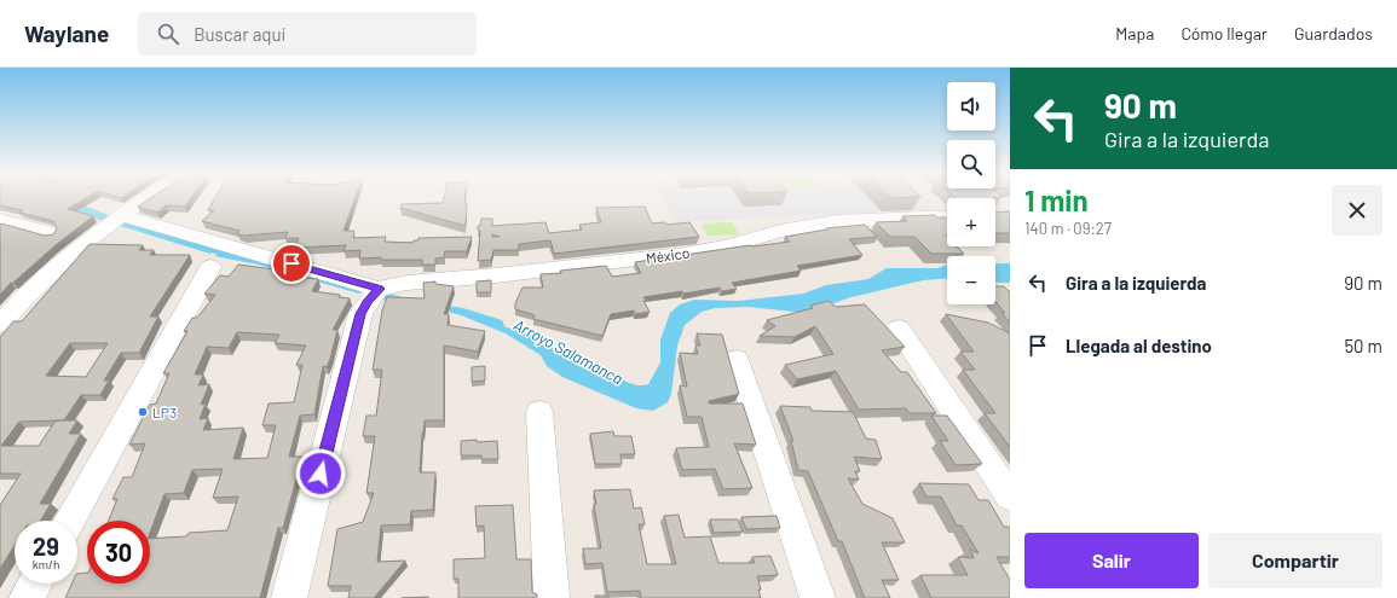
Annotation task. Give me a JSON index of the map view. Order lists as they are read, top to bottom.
{
  "streets": {
    "street": ["México"]
  },
  "water": ["Arroyo Salamanca"],
  "places": ["LP3"],
  "page": {
    "header": "Waylane",
    "search": "Buscar aquí",
    "nav": ["Mapa", "Cómo llegar", "Guardados"],
    "turn": ["90 m", "Gira a la izquierda"],
    "map_buttons": ["+", "−"],
    "heading": ["1 min", "140 m · 09:27"],
    "list": [
      {
        "name": "Gira a la izquierda",
        "value": "90 m"
      },
      {
        "name": "Llegada al destino",
        "value": "50 m"
      }
    ],
    "speed": "29 km/h",
    "limit": "30",
    "buttons": ["Salir", "Compartir"]
  }
}
